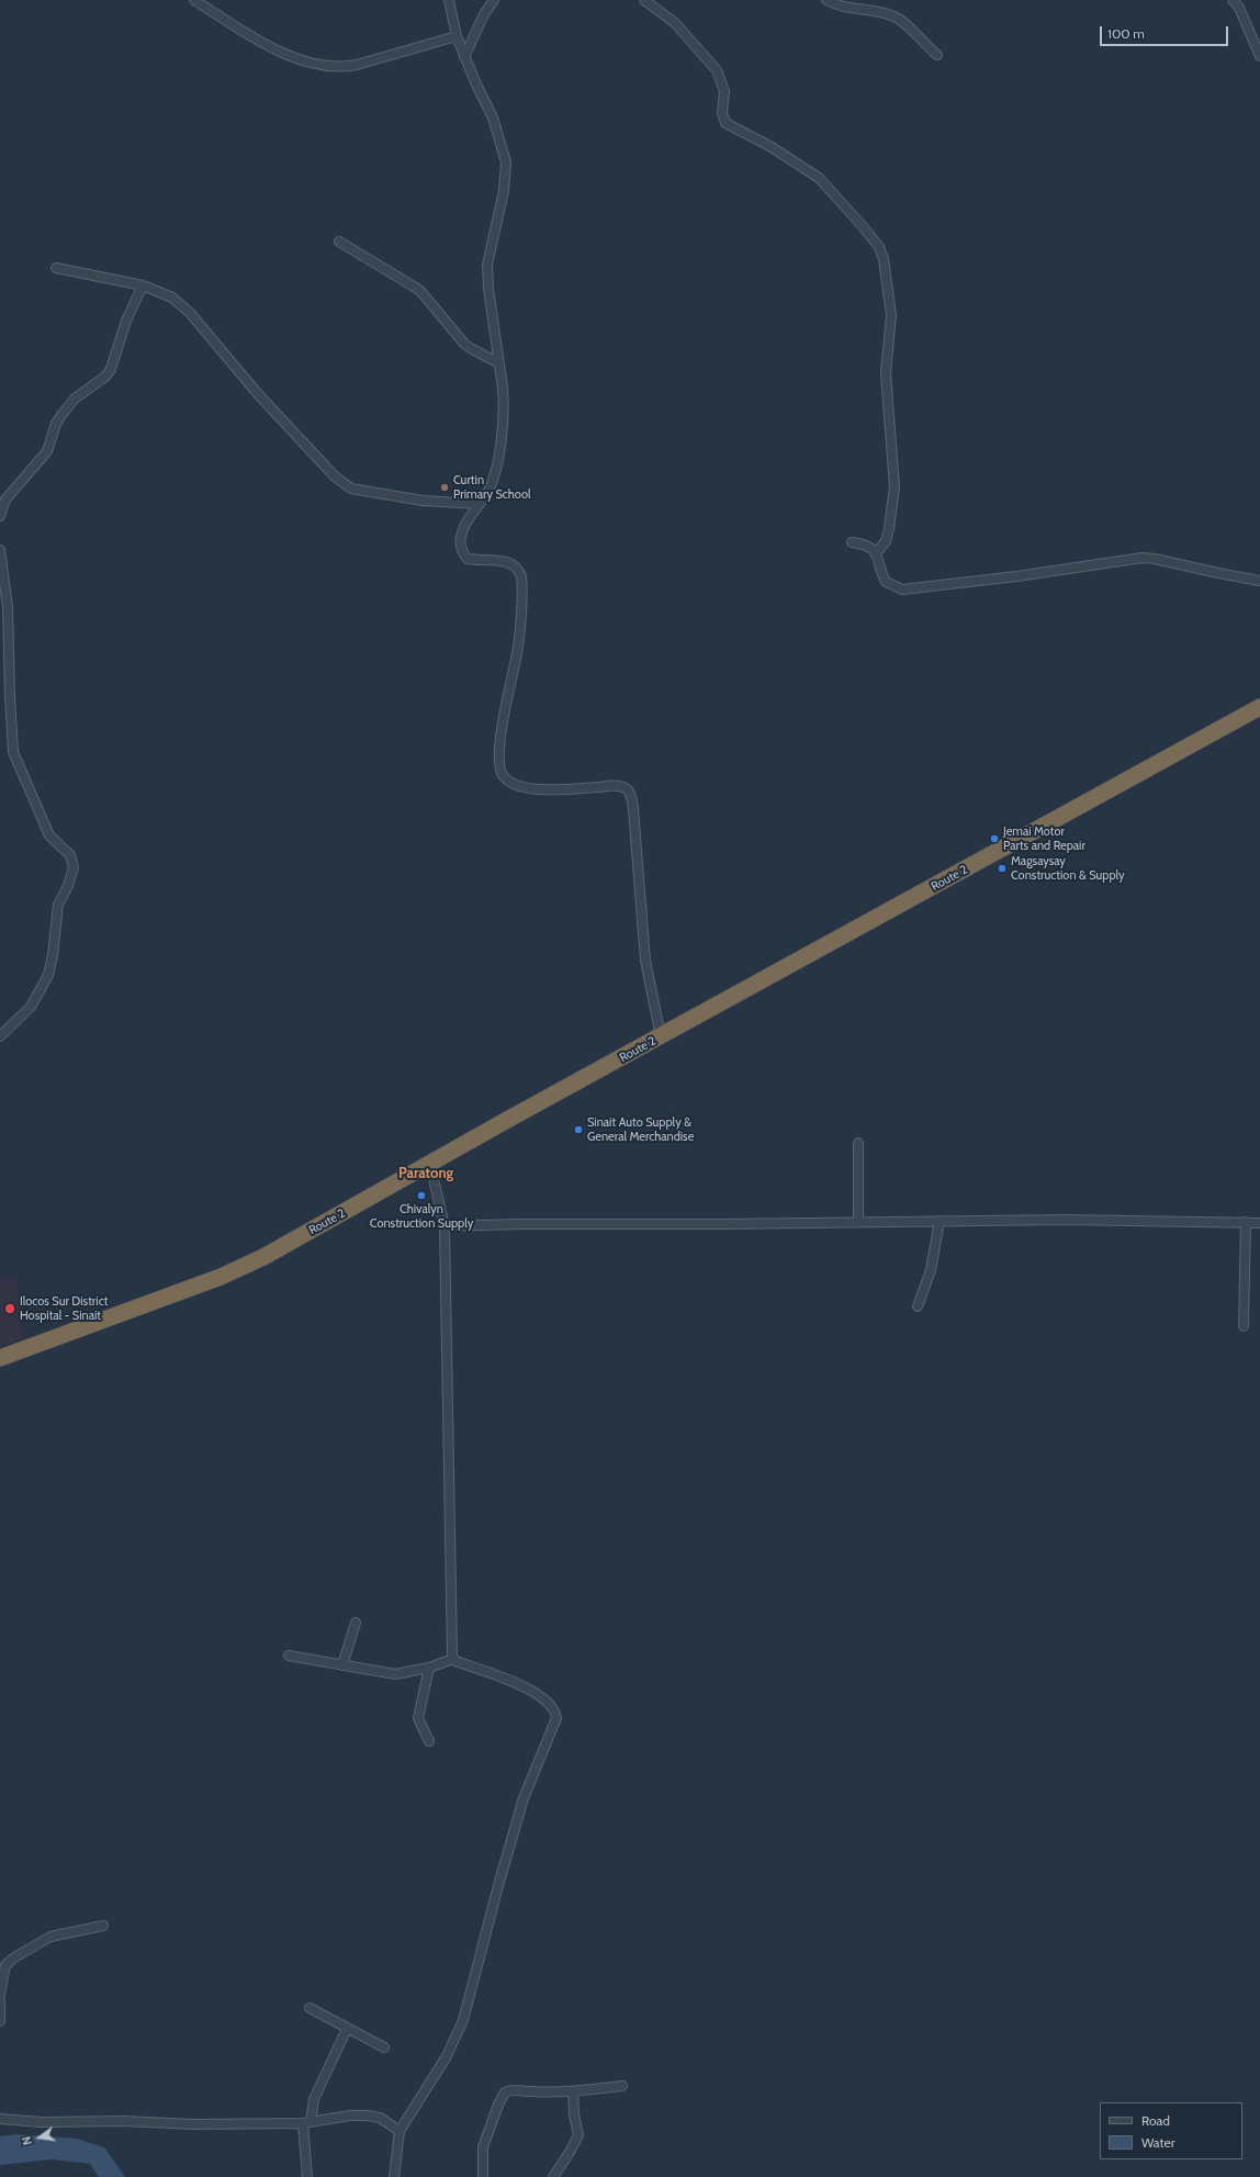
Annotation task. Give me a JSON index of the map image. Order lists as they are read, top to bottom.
{
  "streets": {
    "highway": ["Route 2"]
  },
  "districts": ["Paratong"],
  "places": [
    "Curtin Primary School",
    "Jemai Motor Parts and Repair",
    "Magsaysay Construction & Supply",
    "Sinait Auto Supply & General Merchandise",
    "Chivalyn Construction Supply",
    "Ilocos Sur District Hospital - Sinait"
  ],
  "legend": ["Road", "Water"],
  "scale_bar": "100 m",
  "north": "left"
}
